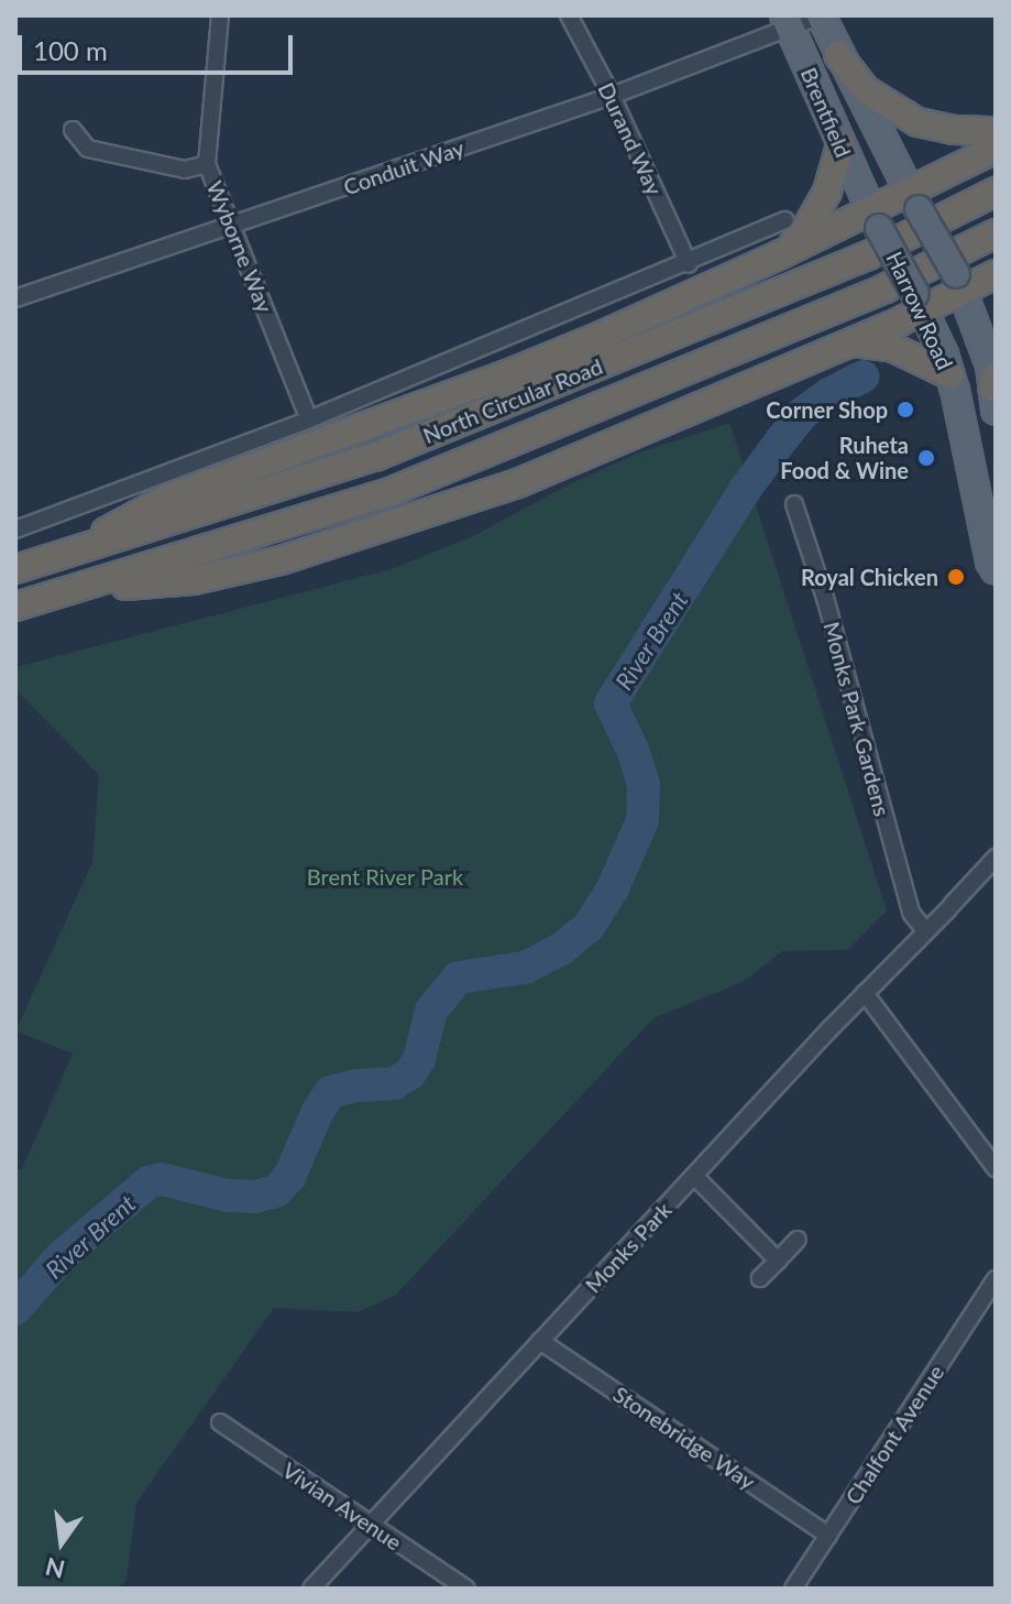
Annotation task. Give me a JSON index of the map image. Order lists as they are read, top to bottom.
{
  "streets": {
    "highway": ["North Circular Road"],
    "main road": ["Brentfield", "Harrow Road"],
    "street": [
      "Durand Way",
      "Conduit Way",
      "Wyborne Way",
      "Monks Park Gardens",
      "Monks Park",
      "Chalfont Avenue",
      "Stonebridge Way",
      "Vivian Avenue"
    ]
  },
  "crossings": [
    ["Brentfield", "Conduit Way"],
    ["Brentfield", "Harrow Road"],
    ["Durand Way", "Conduit Way"],
    ["Conduit Way", "Wyborne Way"],
    ["Monks Park Gardens", "Monks Park"],
    ["Monks Park", "Stonebridge Way"],
    ["Monks Park", "Vivian Avenue"],
    ["Chalfont Avenue", "Stonebridge Way"]
  ],
  "water": ["River Brent"],
  "parks": ["Brent River Park"],
  "places": ["Corner Shop", "Ruheta Food & Wine", "Royal Chicken"],
  "scale_bar": "100 m",
  "north": "bottom"
}
